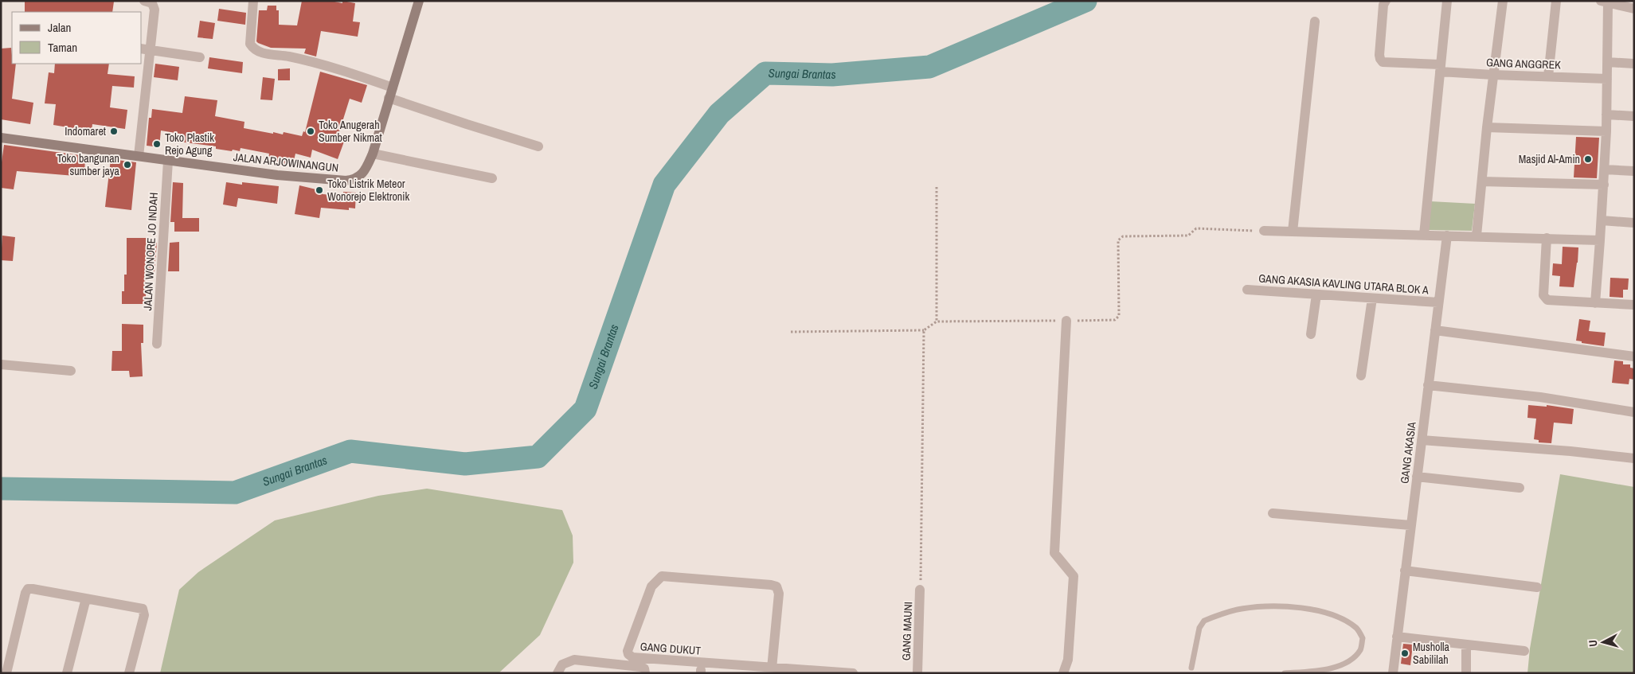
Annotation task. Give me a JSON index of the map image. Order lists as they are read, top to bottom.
{
  "streets": {
    "main road": ["JALAN ARJOWINANGUN"],
    "street": [
      "GANG ANGGREK",
      "JALAN WONORE JO INDAH",
      "GANG AKASIA KAVLING UTARA BLOK A",
      "GANG AKASIA",
      "GANG MAUNI",
      "GANG DUKUT"
    ]
  },
  "crossings": [
    ["JALAN ARJOWINANGUN", "JALAN WONORE JO INDAH"],
    ["GANG AKASIA KAVLING UTARA BLOK A", "GANG AKASIA"]
  ],
  "water": ["Sungai Brantas"],
  "places": [
    "Indomaret",
    "Toko Anugerah Sumber Nikmat",
    "Toko Plastik Rejo Agung",
    "Masjid Al-Amin",
    "Toko bangunan sumber jaya",
    "Toko Listrik Meteor Wonorejo Elektronik",
    "Musholla Sabililah"
  ],
  "legend": ["Jalan", "Taman"],
  "north": "left"
}
